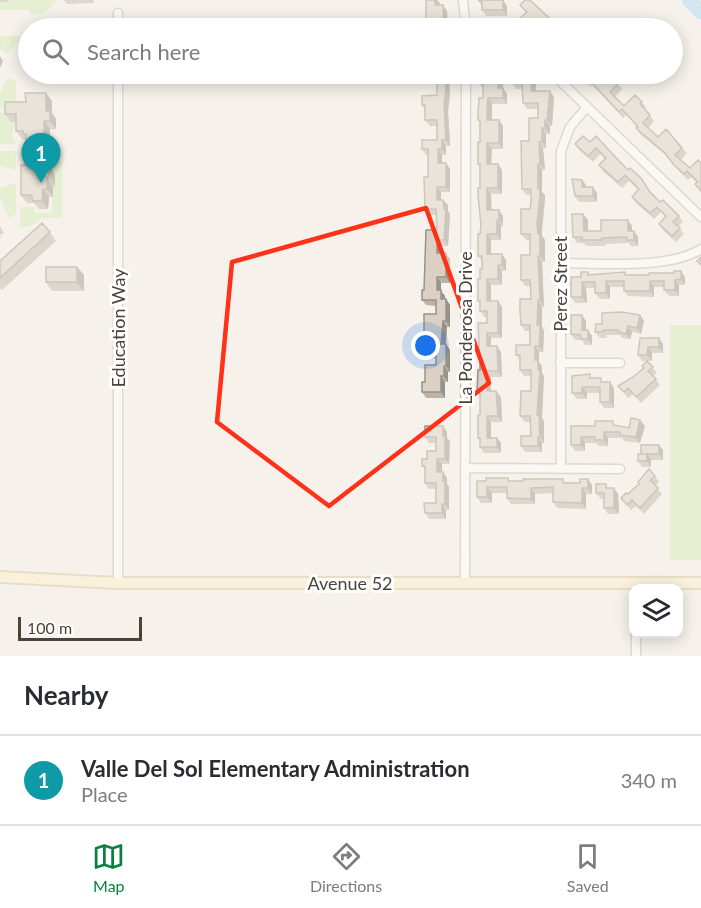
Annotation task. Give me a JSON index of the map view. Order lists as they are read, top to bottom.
{
  "streets": {
    "main road": ["Avenue 52"],
    "street": ["Perez Street", "Education Way", "La Ponderosa Drive"]
  },
  "crossings": [
    ["Education Way", "Avenue 52"],
    ["La Ponderosa Drive", "Avenue 52"]
  ],
  "scale_bar": "100 m",
  "page": {
    "search": "Search here",
    "pins": "1",
    "scale": "100 m",
    "heading": "Nearby",
    "list": [
      {
        "mark": "1",
        "name": "Valle Del Sol Elementary Administration",
        "note": "Place",
        "value": "340 m"
      }
    ],
    "nav": ["Map", "Directions", "Saved"]
  }
}
